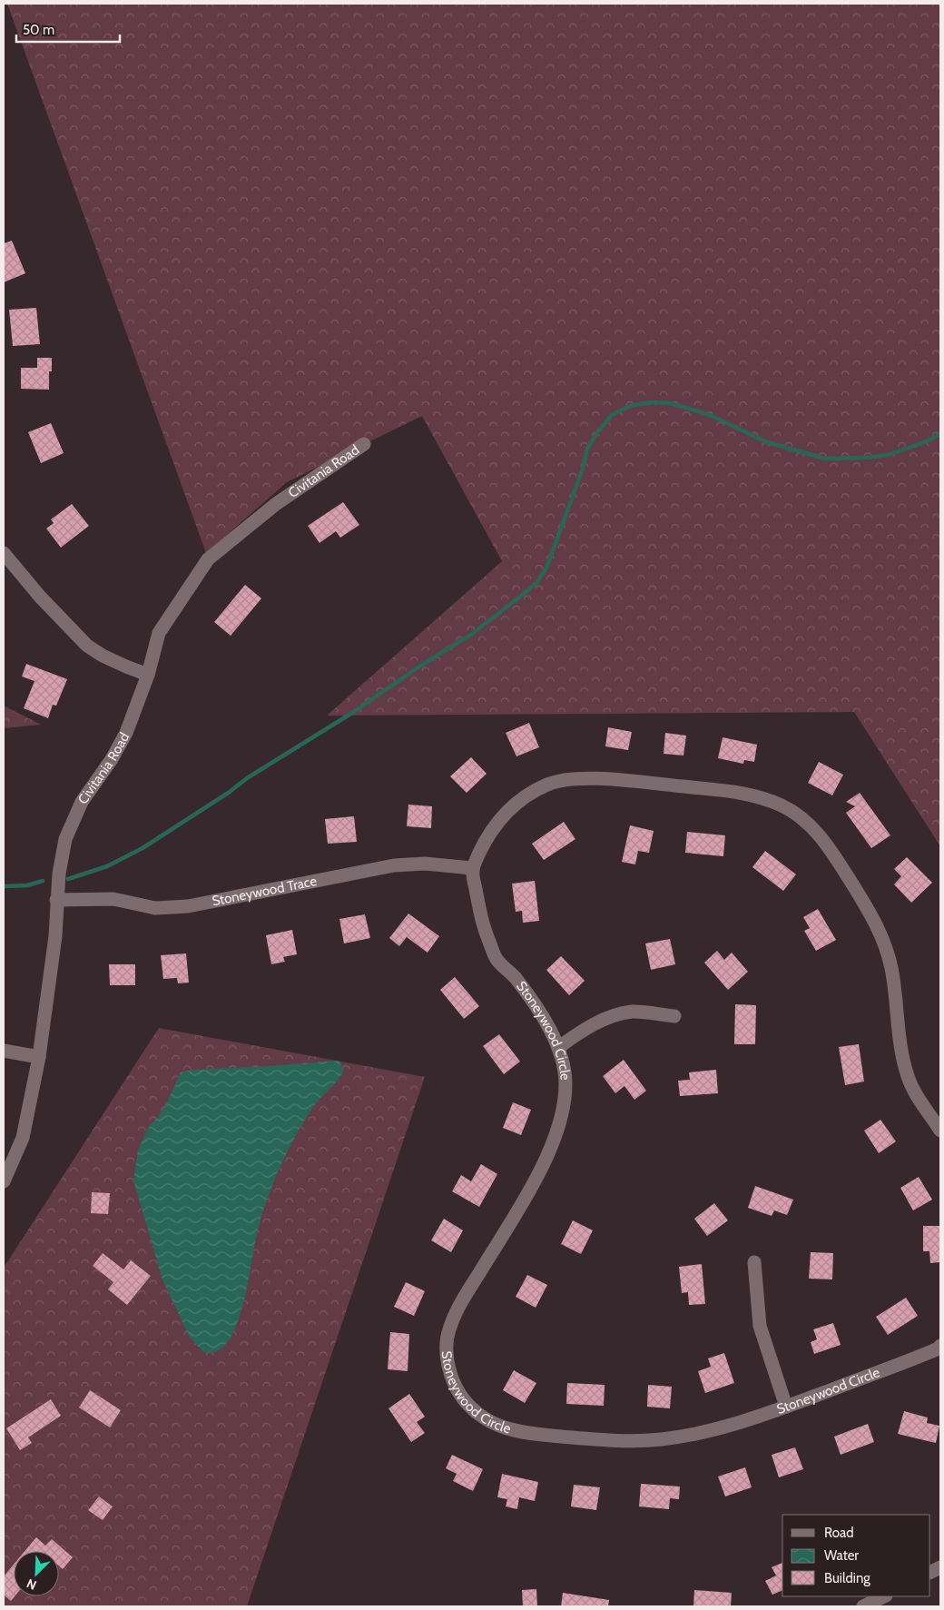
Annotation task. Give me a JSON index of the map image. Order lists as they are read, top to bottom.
{
  "streets": {
    "street": ["Civitania Road", "Stoneywood Trace", "Stoneywood Circle"]
  },
  "crossings": [
    ["Civitania Road", "Stoneywood Trace"],
    ["Stoneywood Trace", "Stoneywood Circle"]
  ],
  "legend": ["Road", "Water", "Building"],
  "scale_bar": "50 m",
  "north": "bottom left"
}
